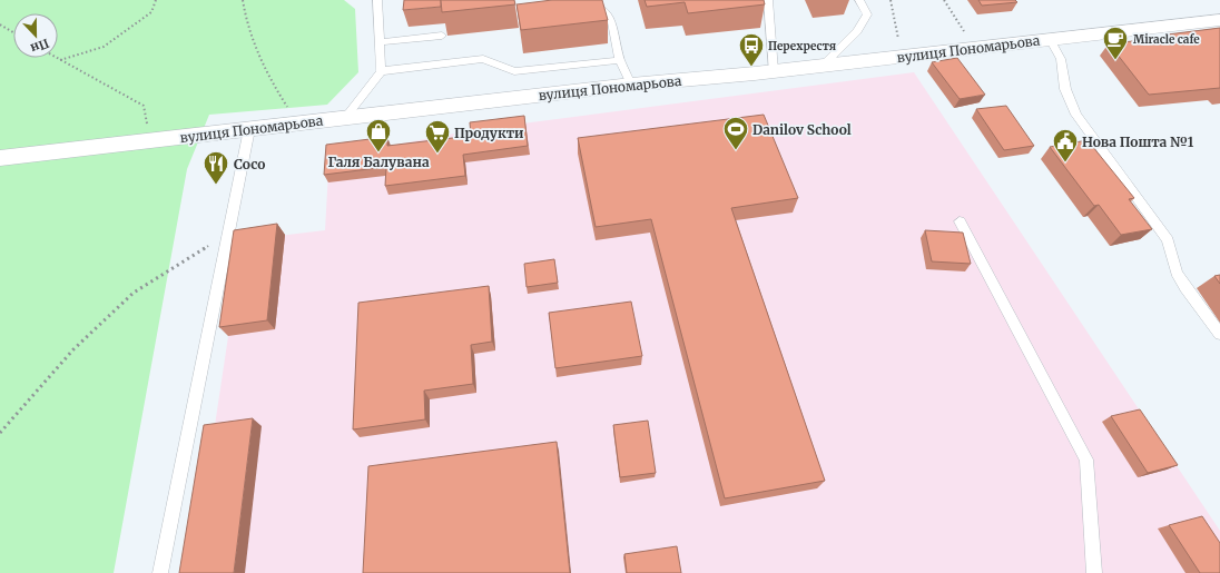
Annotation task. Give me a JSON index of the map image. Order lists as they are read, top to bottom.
{
  "streets": {
    "street": ["вулиця Пономарьова"]
  },
  "places": {
    "cafe": ["Miracle cafe"],
    "bus stop": ["Перехрестя"],
    "sports": ["Danilov School"],
    "shop": ["Галя Балувана"],
    "supermarket": ["Продукти"],
    "public building": ["Нова Пошта №1"],
    "restaurant": ["Сосо"]
  },
  "north": "bottom"
}
